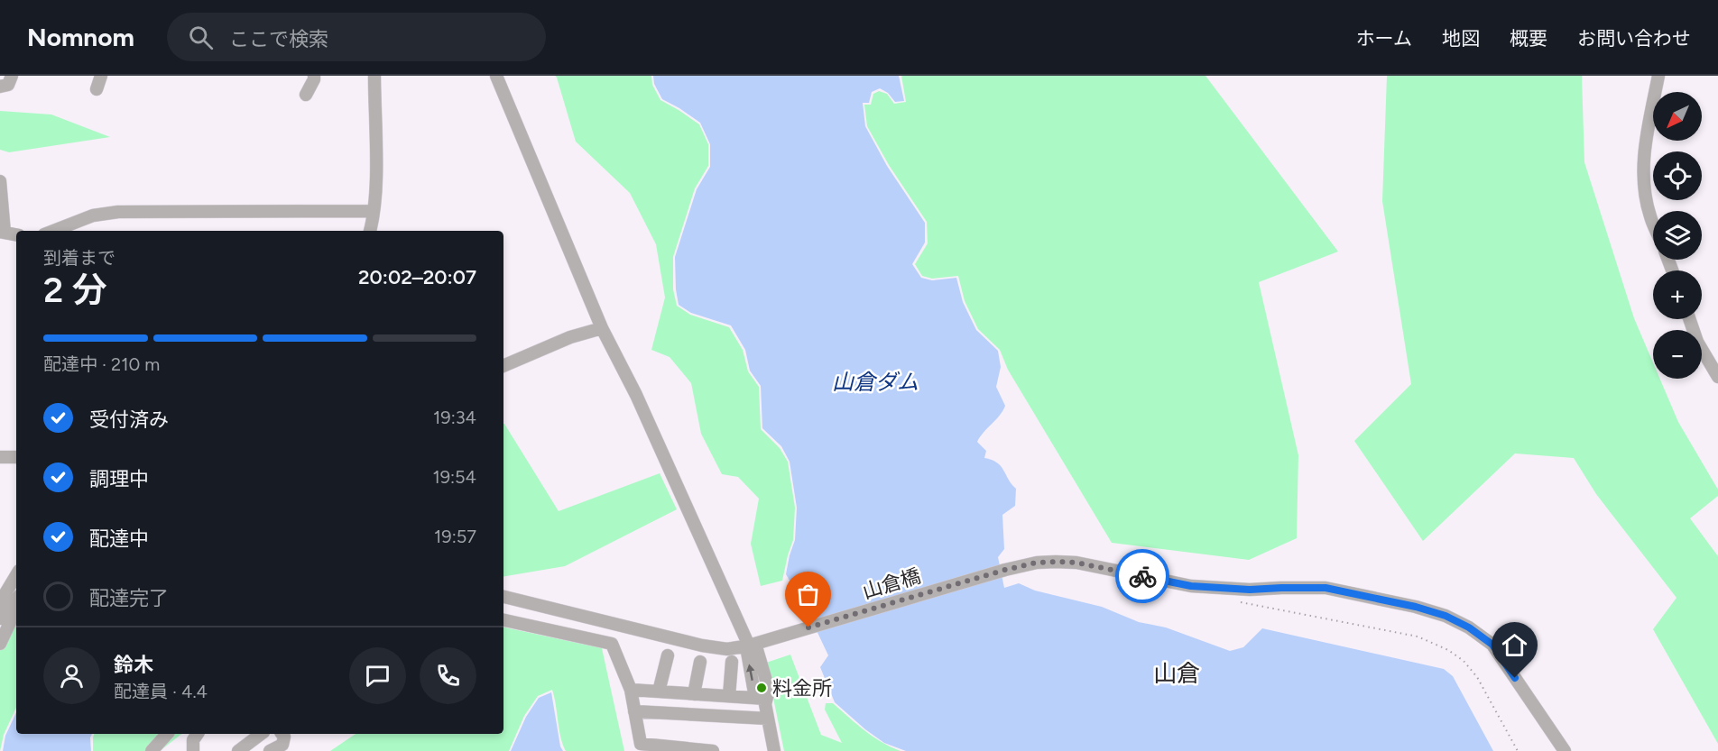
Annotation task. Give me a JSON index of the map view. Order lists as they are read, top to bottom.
{
  "streets": {
    "street": ["山倉橋"]
  },
  "districts": ["山倉"],
  "water": ["山倉ダム"],
  "places": ["料金所"],
  "north": "bottom left",
  "page": {
    "header": "Nomnom",
    "search": "ここで検索",
    "nav": [
      "ホーム",
      "地図",
      "概要",
      "お問い合わせ"
    ],
    "map_buttons": ["+", "−"],
    "heading": ["2 分", "到着まで", "20:02–20:07"],
    "panel": ["鈴木", "配達員 · 4.4"],
    "bar": "配達中 · 210 m",
    "list": [
      ["受付済み", "19:34"],
      ["調理中", "19:54"],
      ["配達中", "19:57"],
      "配達完了"
    ]
  }
}
